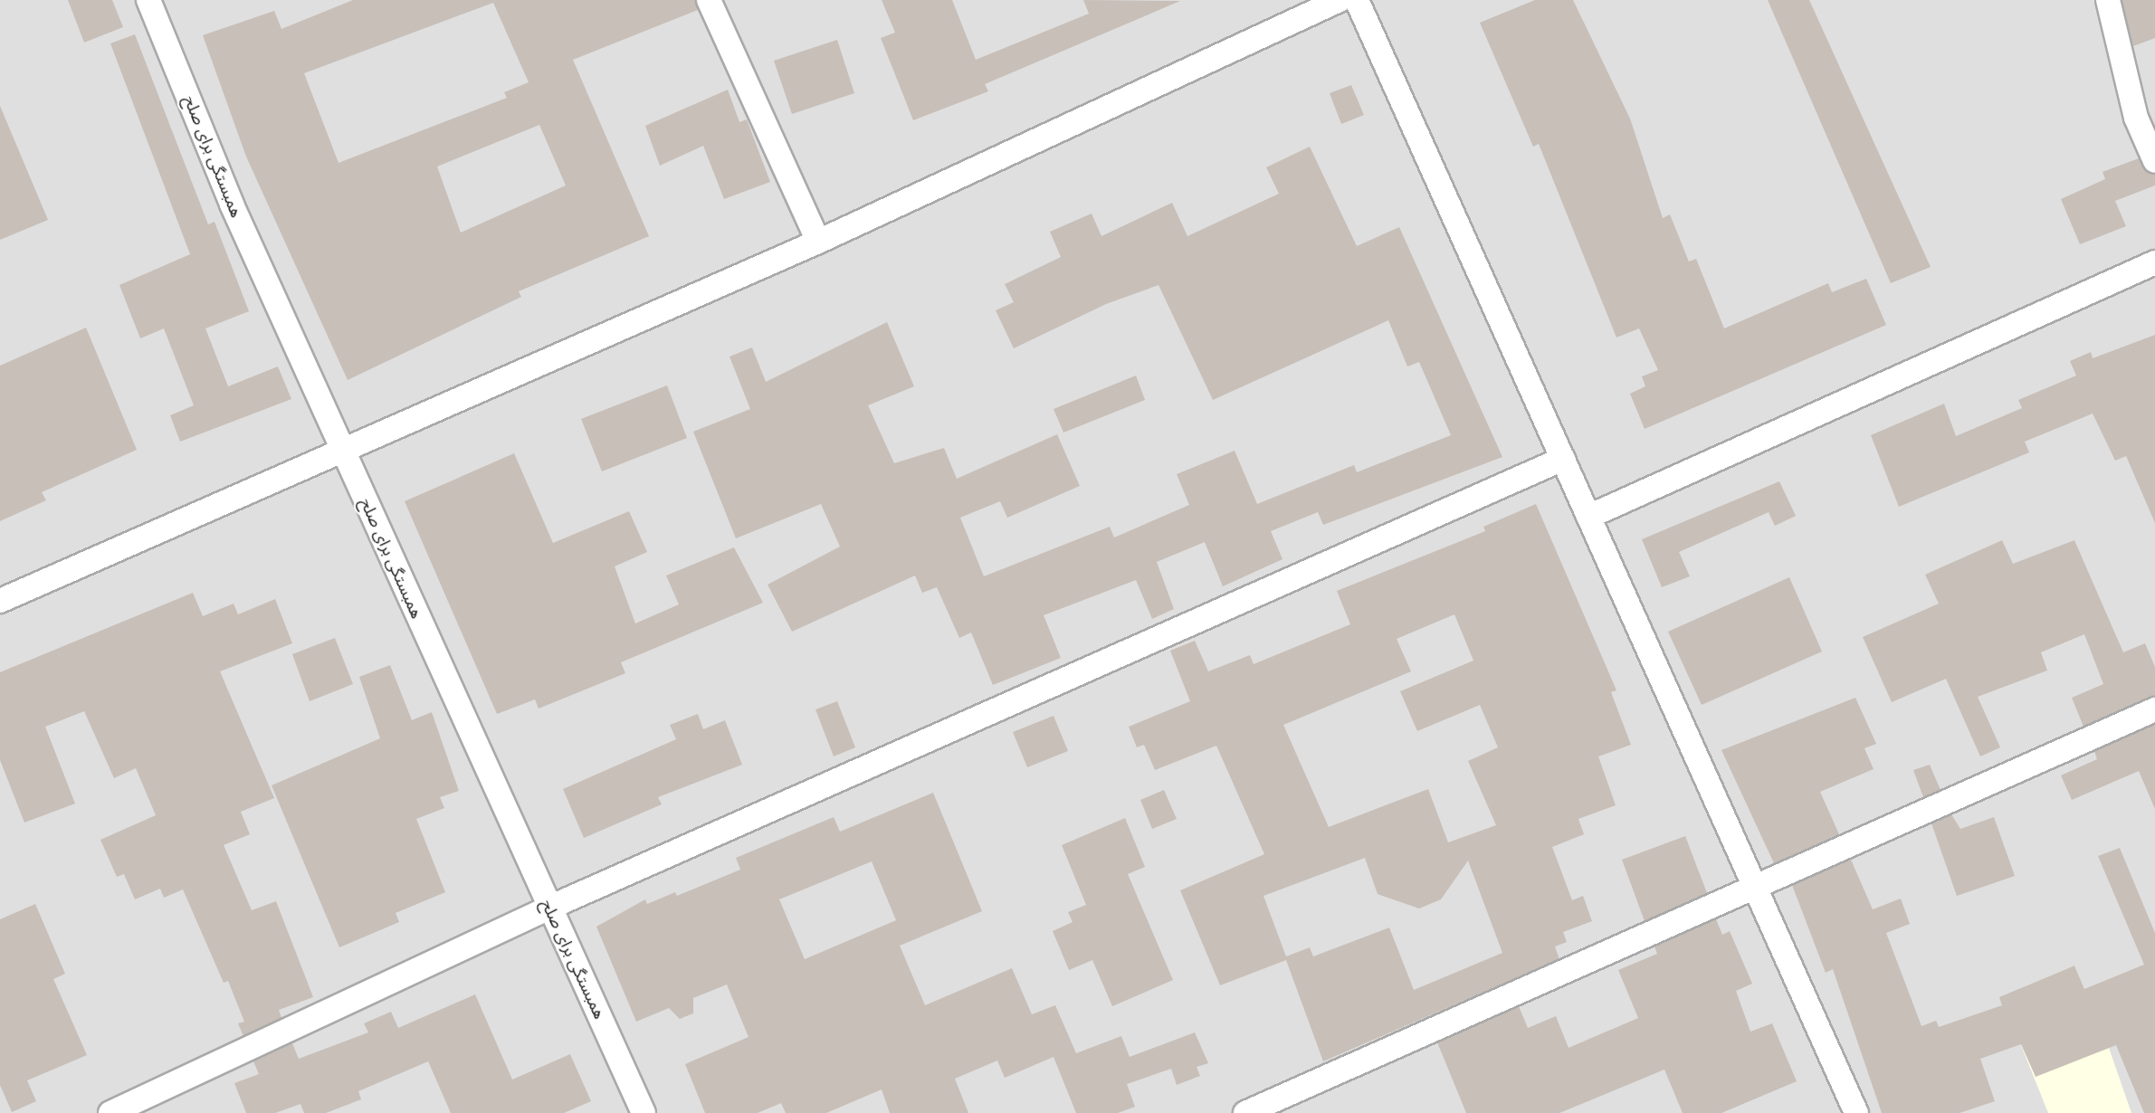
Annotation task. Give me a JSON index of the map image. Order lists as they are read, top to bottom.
{
  "streets": {
    "street": ["همبستگی برای صلح"]
  }
}
